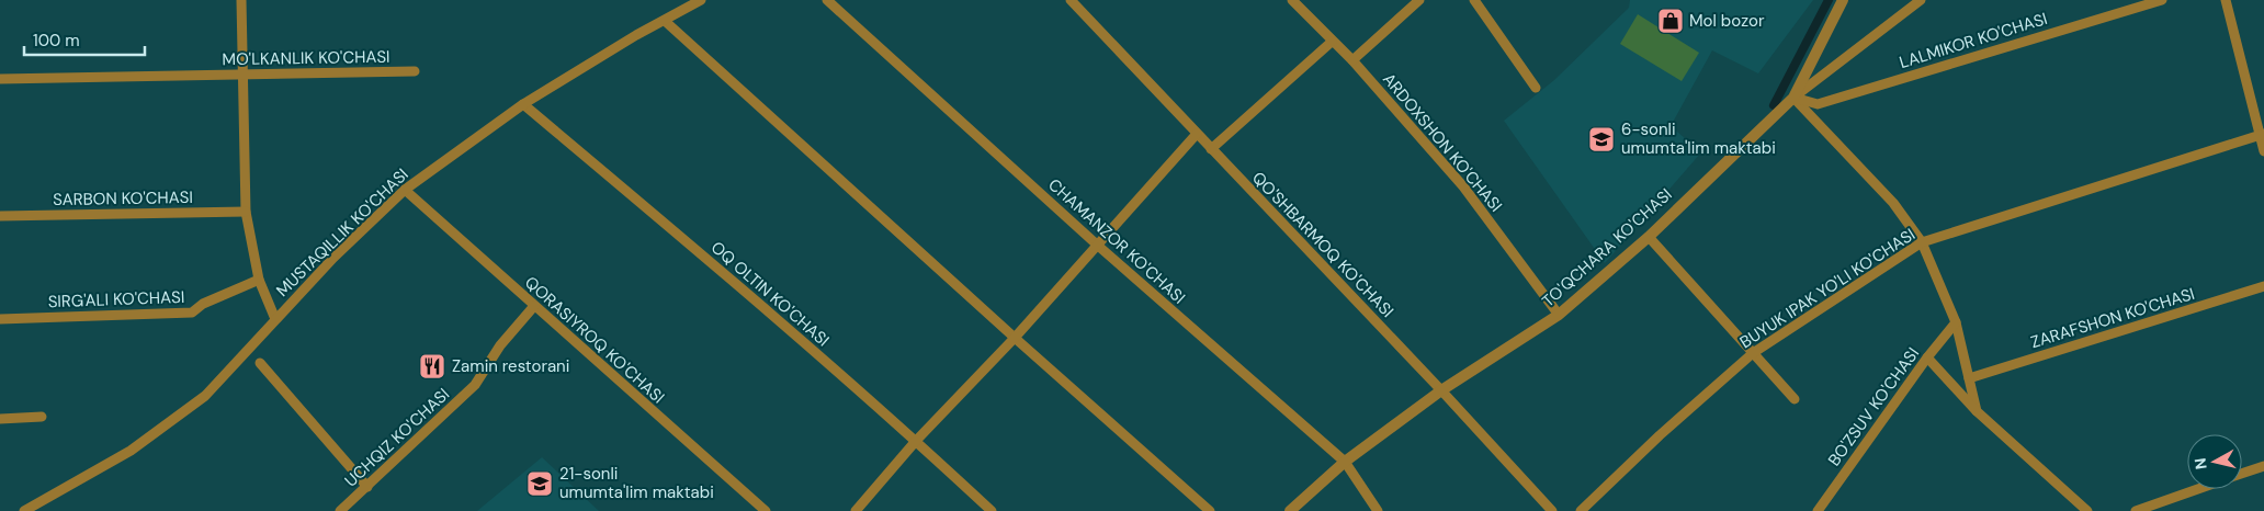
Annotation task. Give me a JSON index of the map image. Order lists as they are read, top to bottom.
{
  "streets": {
    "street": [
      "LALMIKOR KO'CHASI",
      "MO'LKANLIK KO'CHASI",
      "ARDOXSHON KO'CHASI",
      "SARBON KO'CHASI",
      "MUSTAQILLIK KO'CHASI",
      "CHAMANZOR KO'CHASI",
      "QO'SHBARMOQ KO'CHASI",
      "TO'QCHARA KO'CHASI",
      "BUYUK IPAK YO'LI KO'CHASI",
      "OQ OLTIN KO'CHASI",
      "SIRG'ALI KO'CHASI",
      "ZARAFSHON KO'CHASI",
      "QORASIYROQ KO'CHASI",
      "BO'ZSUV KO'CHASI",
      "UCHQIZ KO'CHASI"
    ]
  },
  "crossings": [
    ["LALMIKOR KO'CHASI", "TO'QCHARA KO'CHASI"],
    ["ARDOXSHON KO'CHASI", "TO'QCHARA KO'CHASI"],
    ["MUSTAQILLIK KO'CHASI", "OQ OLTIN KO'CHASI"],
    ["MUSTAQILLIK KO'CHASI", "QORASIYROQ KO'CHASI"],
    ["CHAMANZOR KO'CHASI", "TO'QCHARA KO'CHASI"],
    ["QO'SHBARMOQ KO'CHASI", "TO'QCHARA KO'CHASI"],
    ["QORASIYROQ KO'CHASI", "UCHQIZ KO'CHASI"]
  ],
  "places": {
    "shop": ["Mol bozor"],
    "school or university": ["6-sonli umumta'lim maktabi", "21-sonli umumta'lim maktabi"],
    "restaurant": ["Zamin restorani"]
  },
  "scale_bar": "100 m",
  "north": "left"
}
